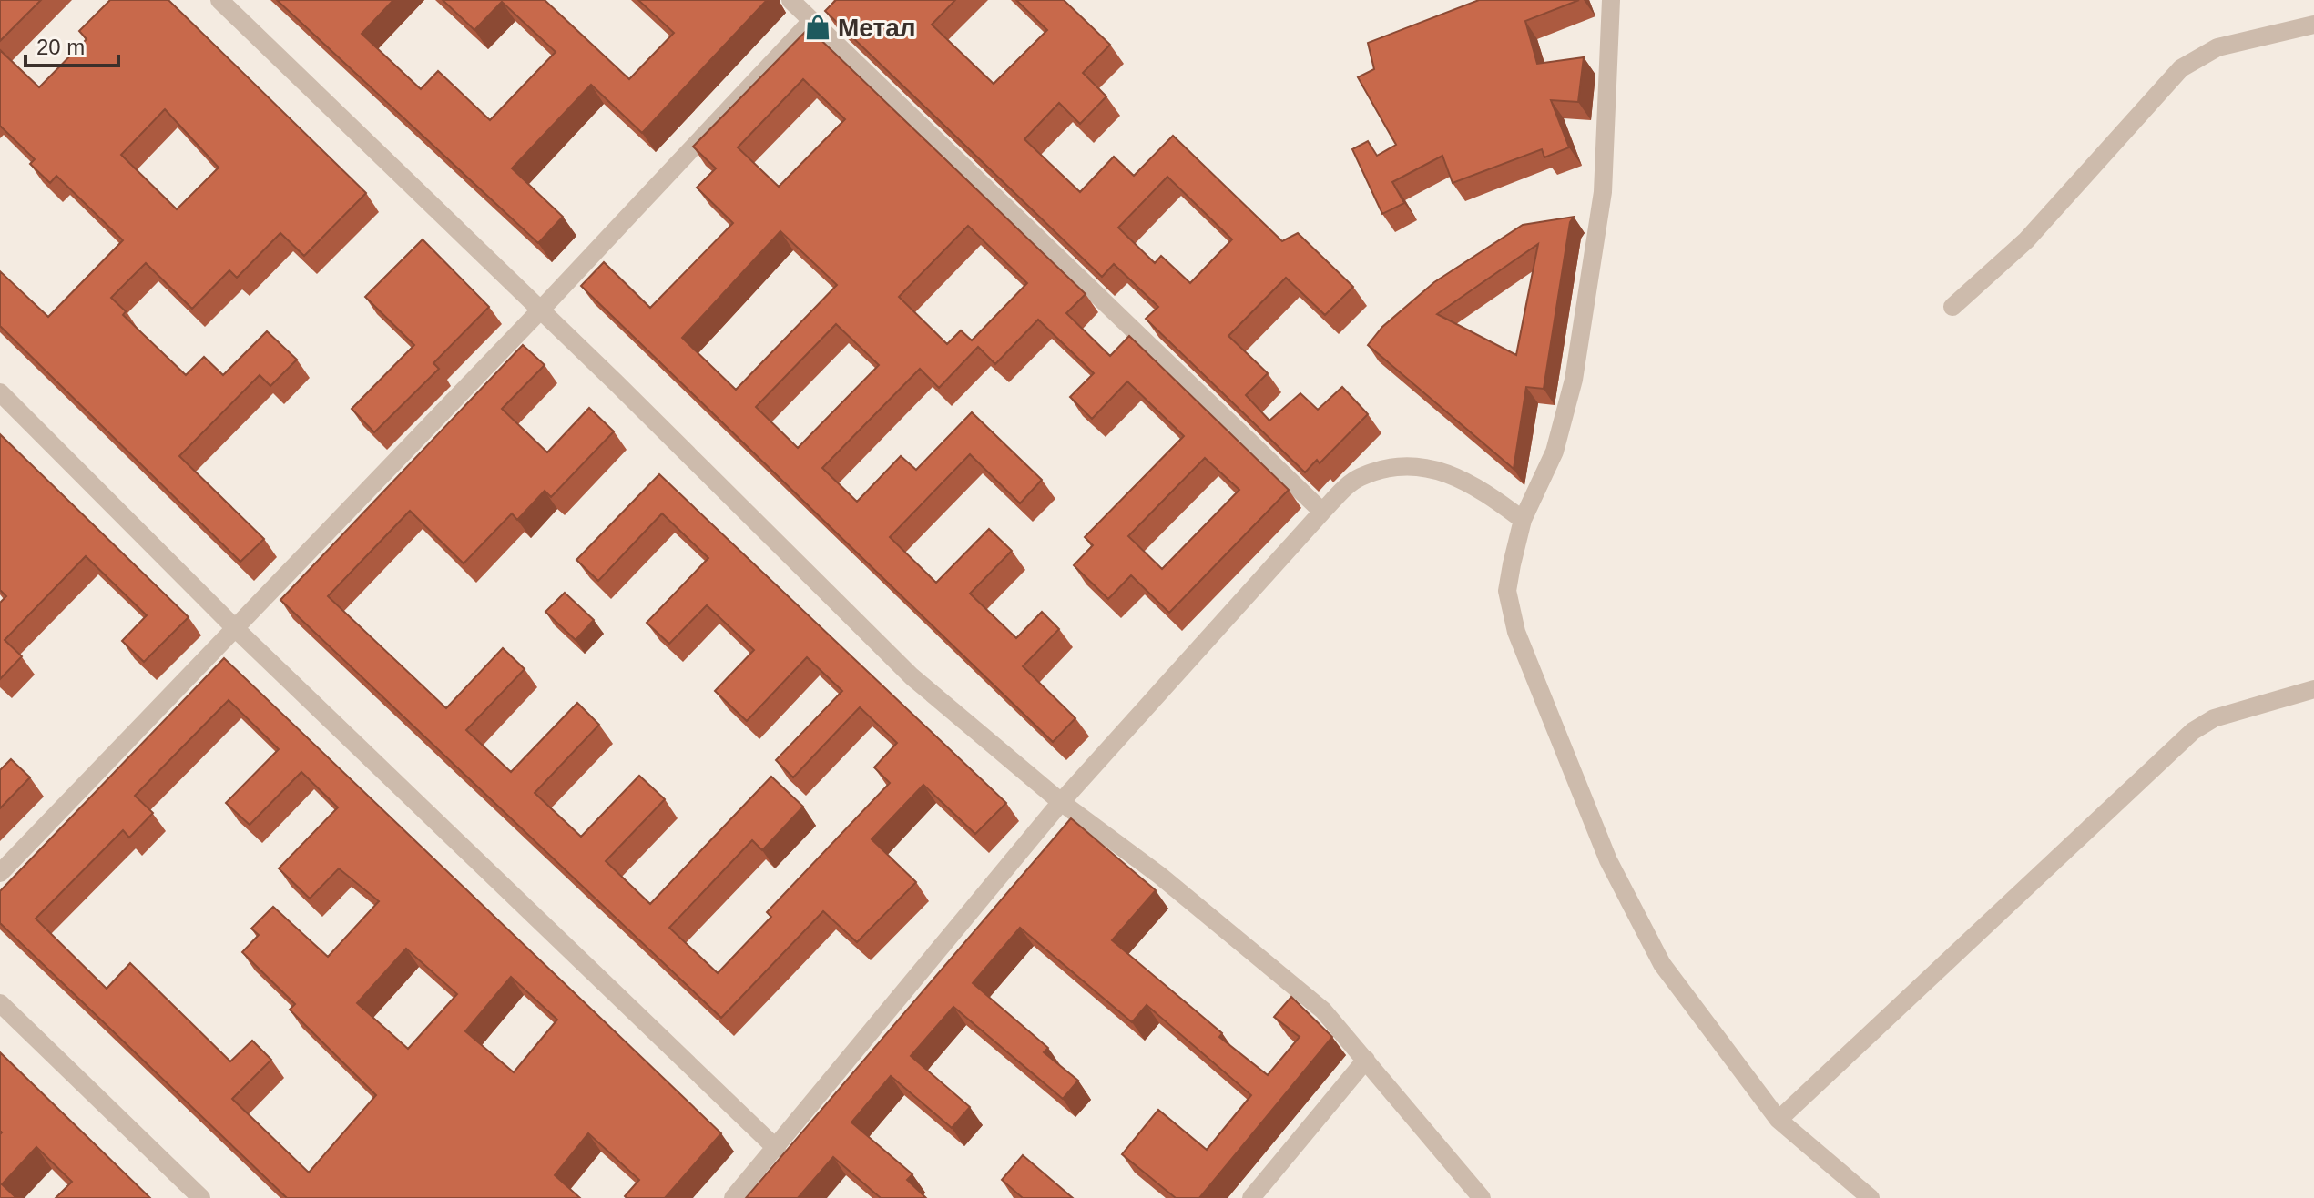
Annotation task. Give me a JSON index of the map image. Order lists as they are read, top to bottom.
{
  "places": {
    "shop": ["Метал"]
  },
  "scale_bar": "20 m"
}
